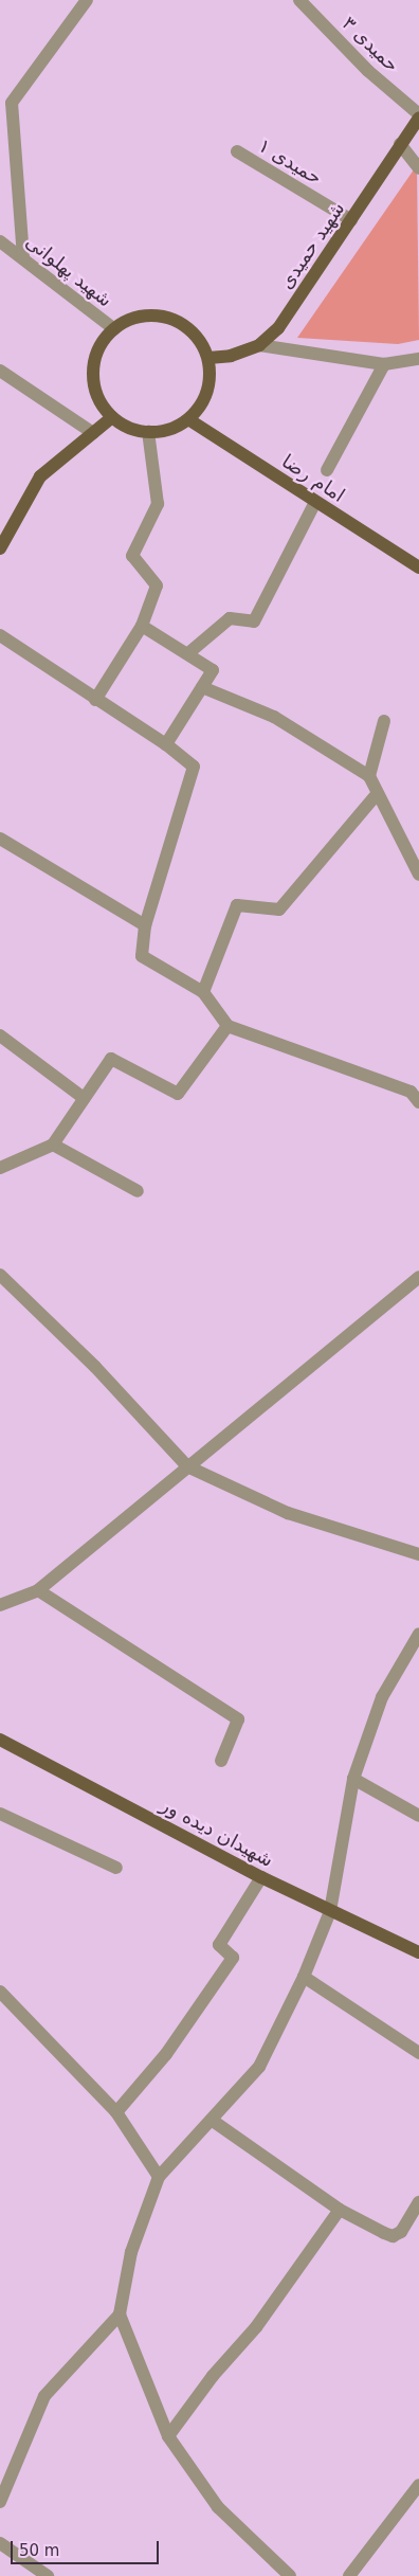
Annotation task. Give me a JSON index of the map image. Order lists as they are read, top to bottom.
{
  "streets": {
    "main road": ["شهید حمیدی", "امام رضا", "شهیدان دیده ور"],
    "street": ["حمیدی ۳", "حمیدی ۱", "شهید پهلوانی"]
  },
  "crossings": [
    ["حمیدی ۱", "شهید حمیدی"],
    ["شهید حمیدی", "شهید پهلوانی"],
    ["شهید حمیدی", "امام رضا"],
    ["شهید پهلوانی", "امام رضا"]
  ],
  "scale_bar": "50 m"
}
